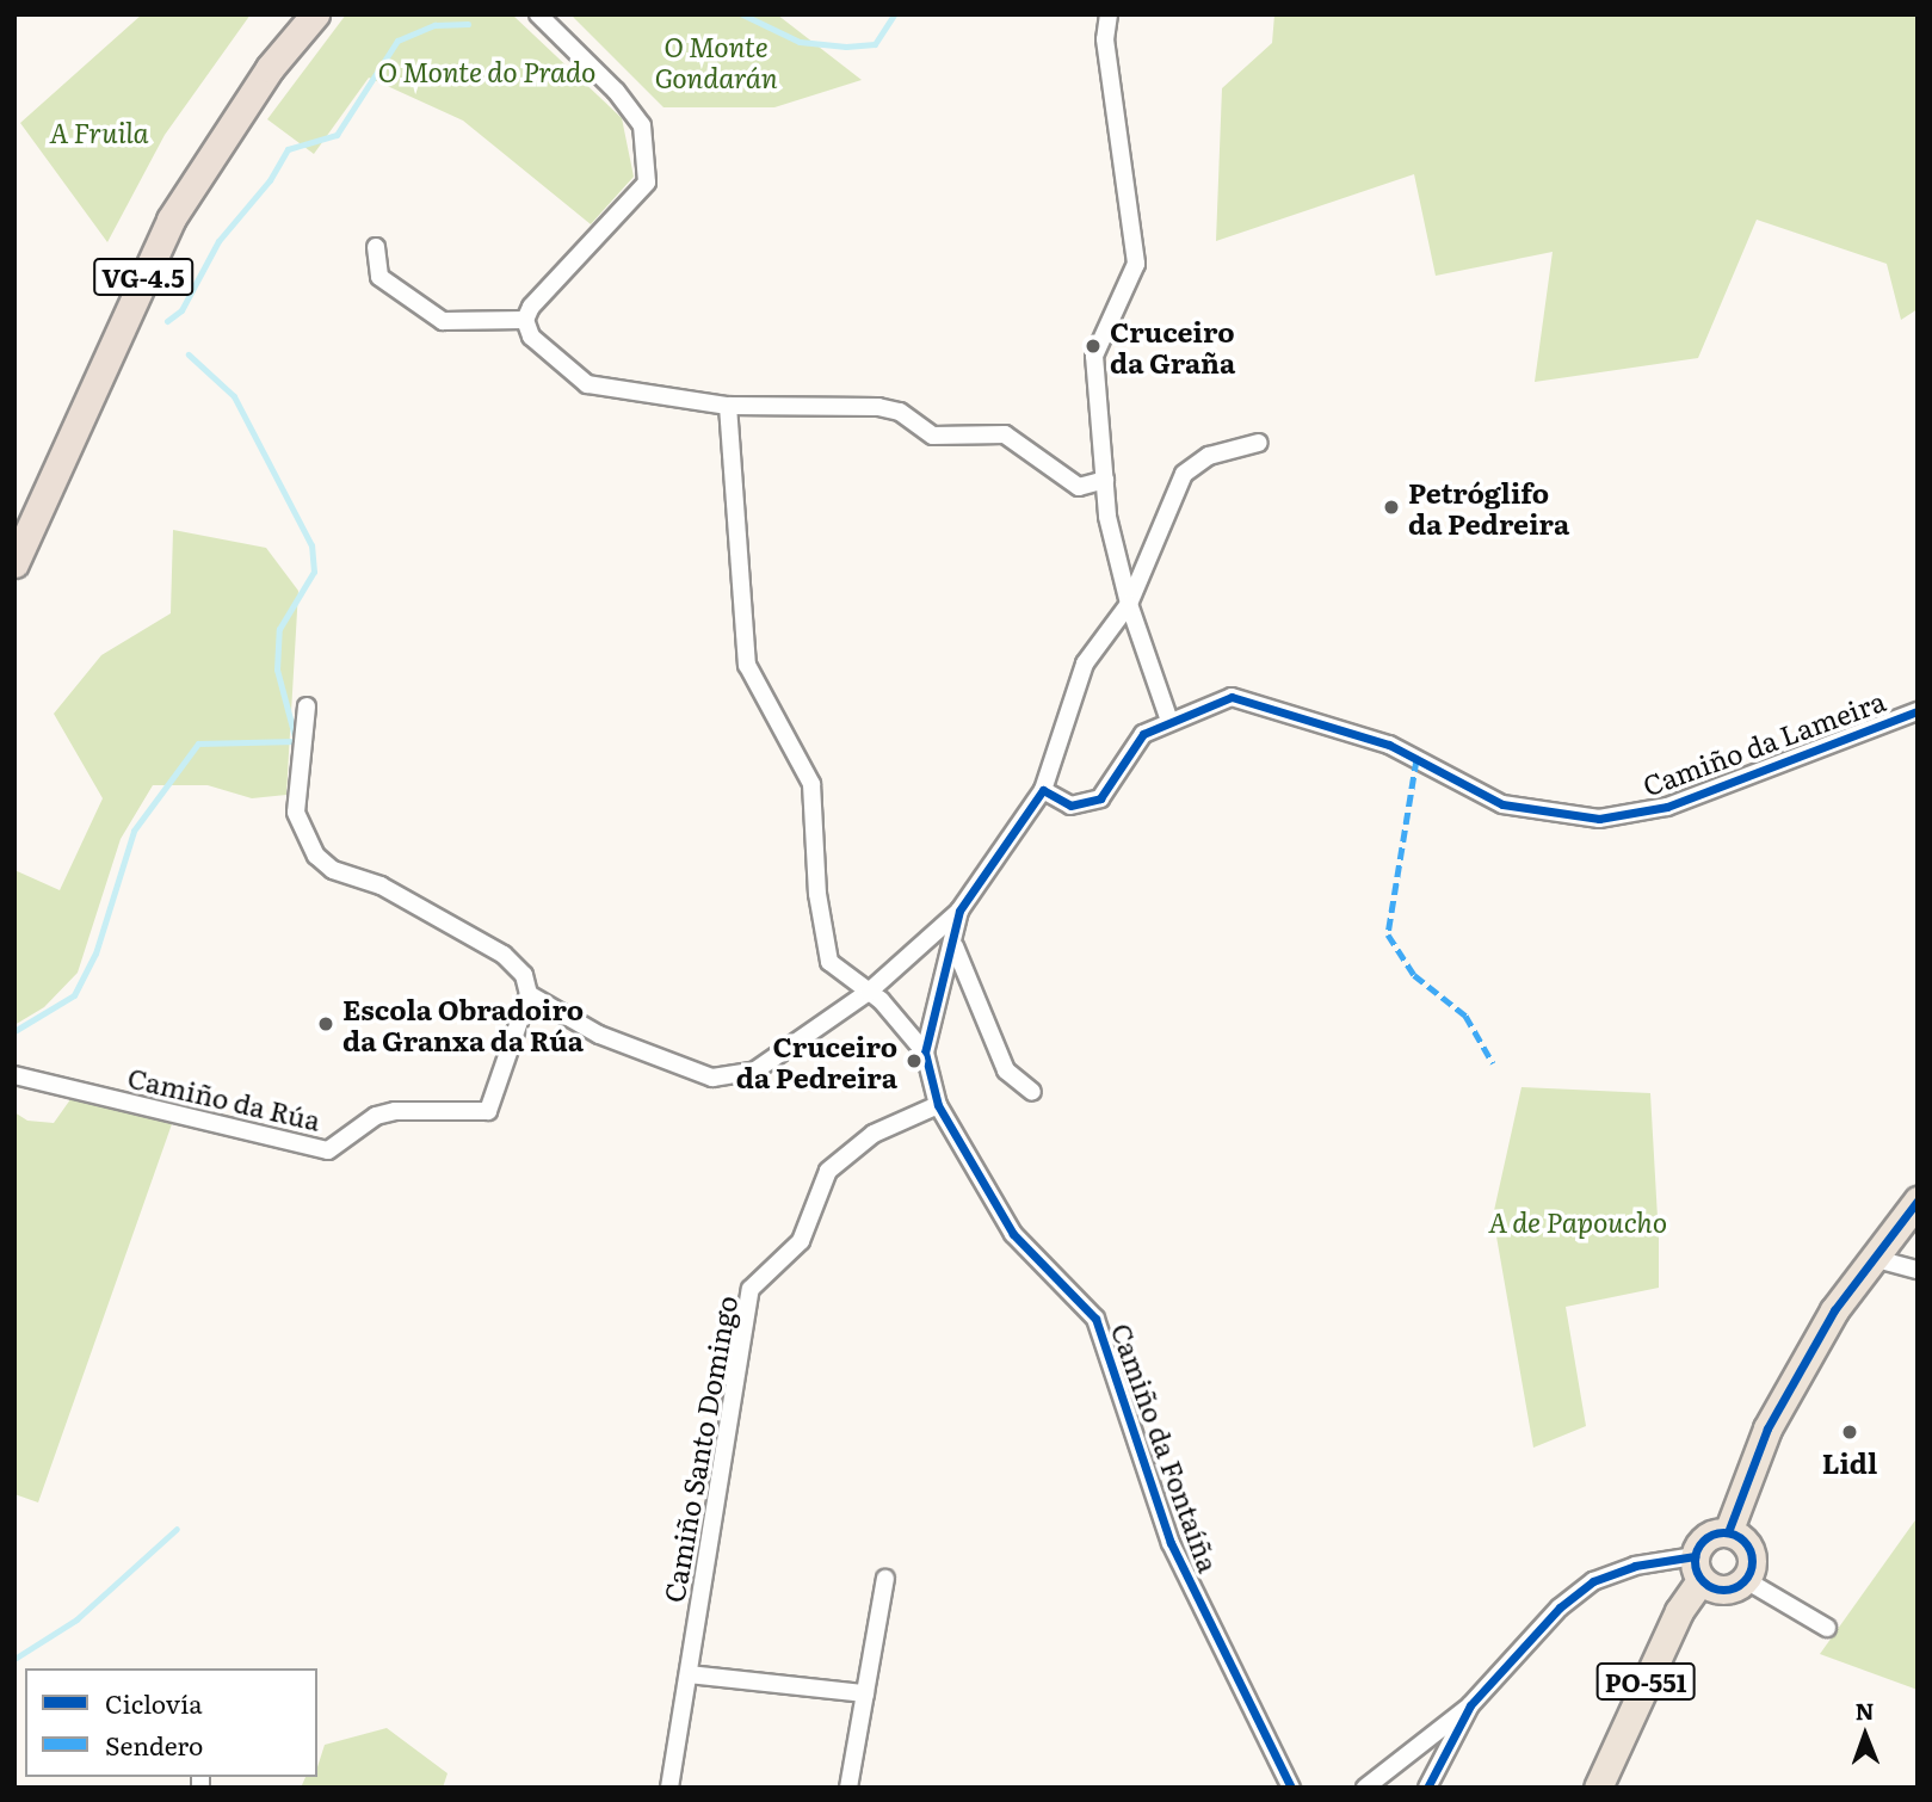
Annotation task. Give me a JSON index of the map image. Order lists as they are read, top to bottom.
{
  "streets": {
    "highway": ["VG-4.5"],
    "main road": ["PO-551"],
    "street": [
      "Camiño da Lameira",
      "Camiño da Rúa",
      "Camiño da Fontaíña",
      "Camiño Santo Domingo"
    ]
  },
  "crossings": [
    ["Camiño da Fontaíña", "Camiño Santo Domingo"]
  ],
  "parks": [
    "O Monte Gondarán",
    "O Monte do Prado",
    "A Fruila",
    "A de Papoucho"
  ],
  "places": [
    "Cruceiro da Graña",
    "Petróglifo da Pedreira",
    "Escola Obradoiro da Granxa da Rúa",
    "Cruceiro da Pedreira",
    "Lidl"
  ],
  "legend": ["Ciclovía", "Sendero"],
  "north": "top"
}
